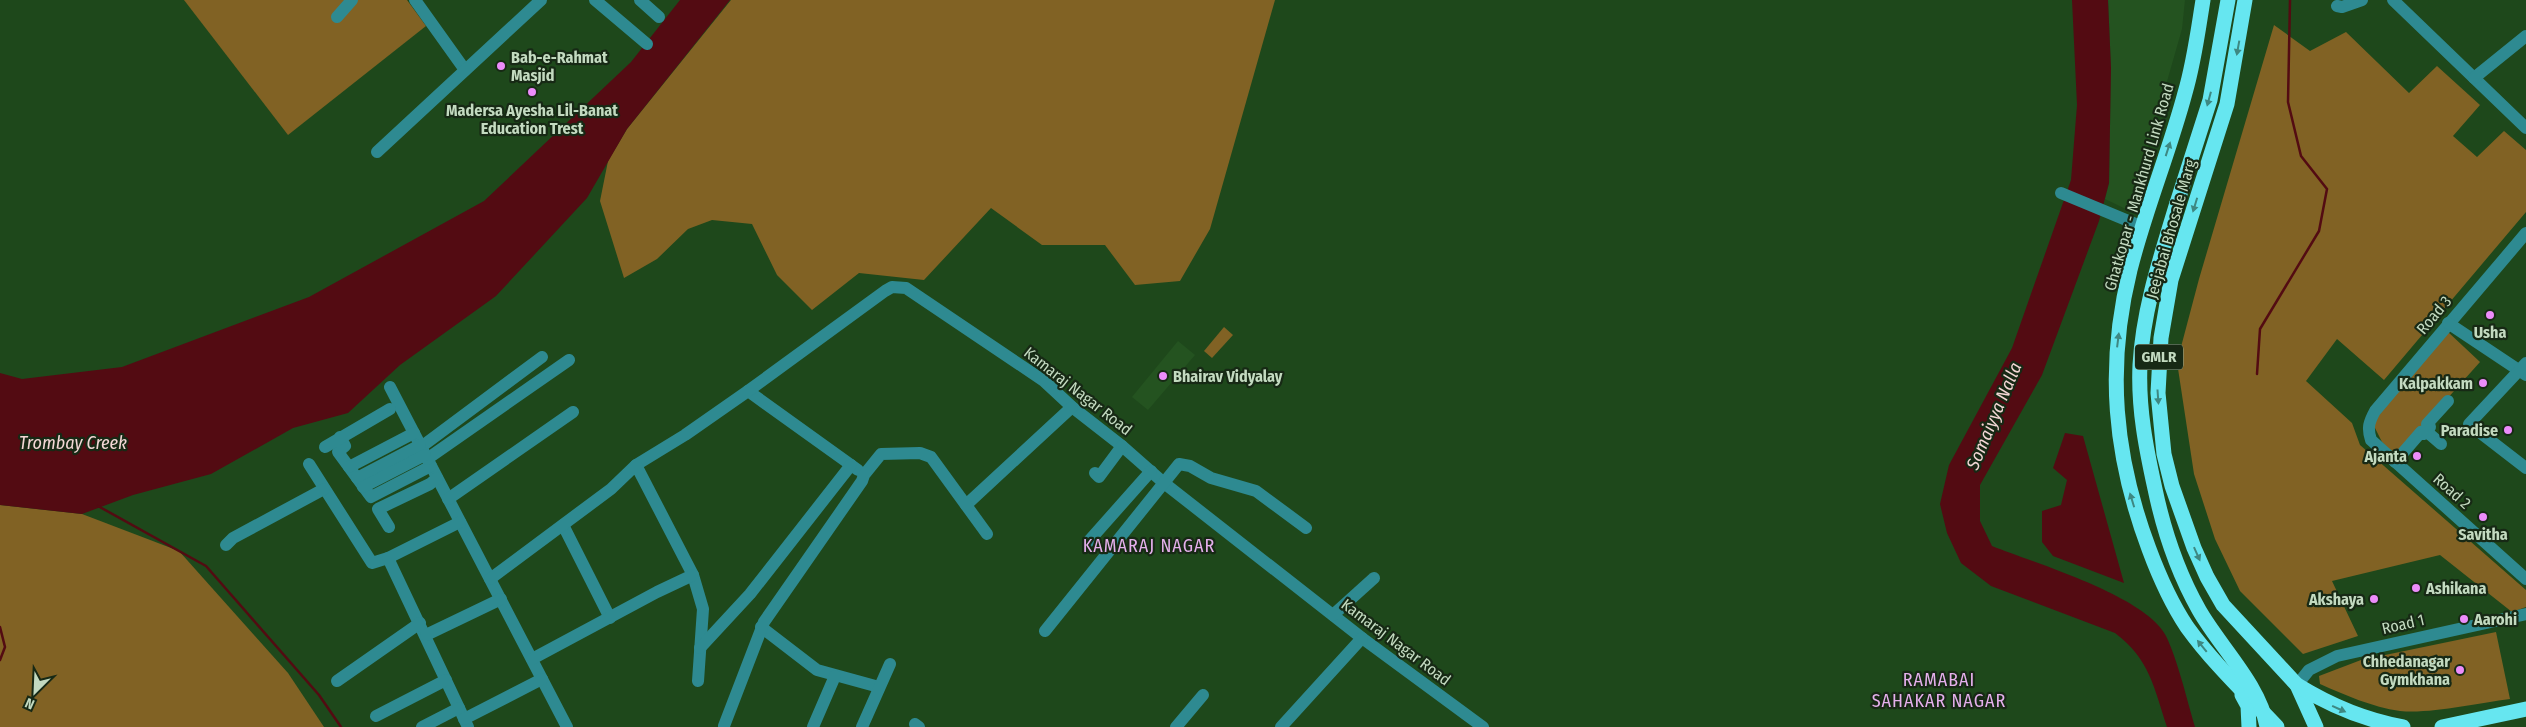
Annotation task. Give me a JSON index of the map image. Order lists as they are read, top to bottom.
{
  "streets": {
    "highway": ["Ghatkopar - Mankhurd Link Road", "Jeejabai Bhosale Marg", "GMLR"],
    "street": [
      "Road 3",
      "Kamaraj Nagar Road",
      "Road 2",
      "Road 1"
    ]
  },
  "crossings": [
    ["Jeejabai Bhosale Marg", "Road 1"],
    ["Road 3", "Road 2"]
  ],
  "districts": ["KAMARAJ NAGAR", "RAMABAI SAHAKAR NAGAR"],
  "water": ["Somaiyya Nalla", "Trombay Creek"],
  "places": [
    "Bab-e-Rahmat Masjid",
    "Madersa Ayesha Lil-Banat Education Trest",
    "Usha",
    "Bhairav Vidyalay",
    "Kalpakkam",
    "Paradise",
    "Ajanta",
    "Savitha",
    "Ashikana",
    "Akshaya",
    "Aarohi",
    "Chhedanagar Gymkhana"
  ],
  "north": "bottom left"
}
